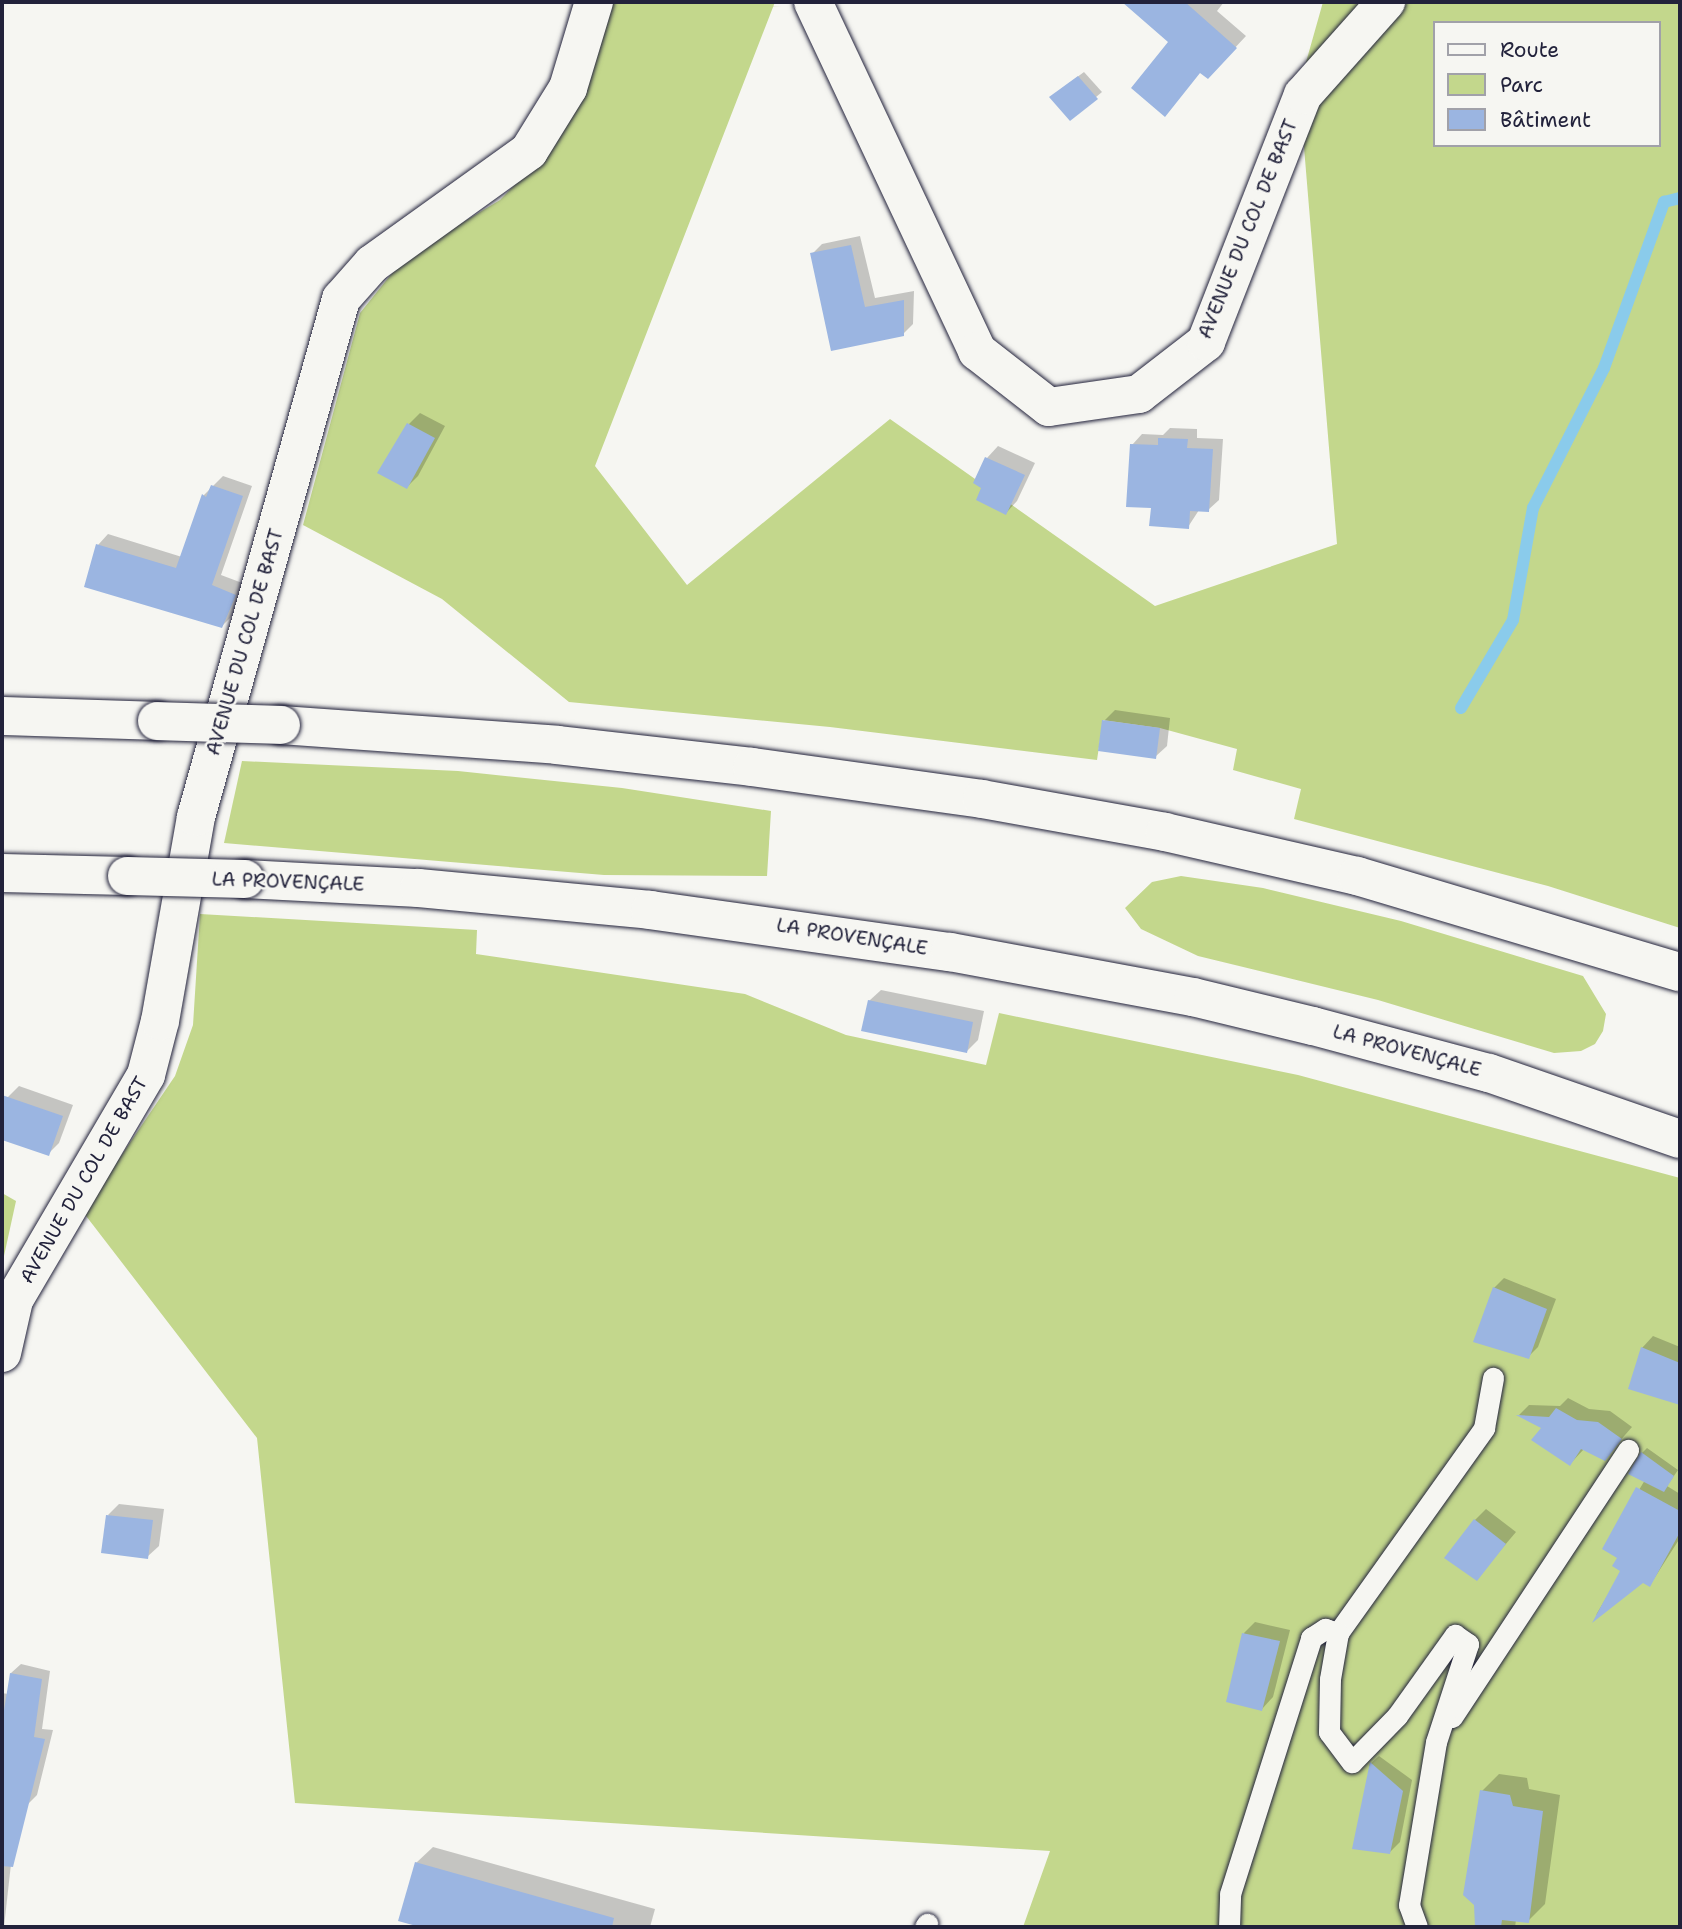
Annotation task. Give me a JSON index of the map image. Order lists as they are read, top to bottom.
{
  "streets": {
    "main road": ["AVENUE DU COL DE BAST", "LA PROVENÇALE"]
  },
  "legend": ["Route", "Parc", "Bâtiment"]
}
